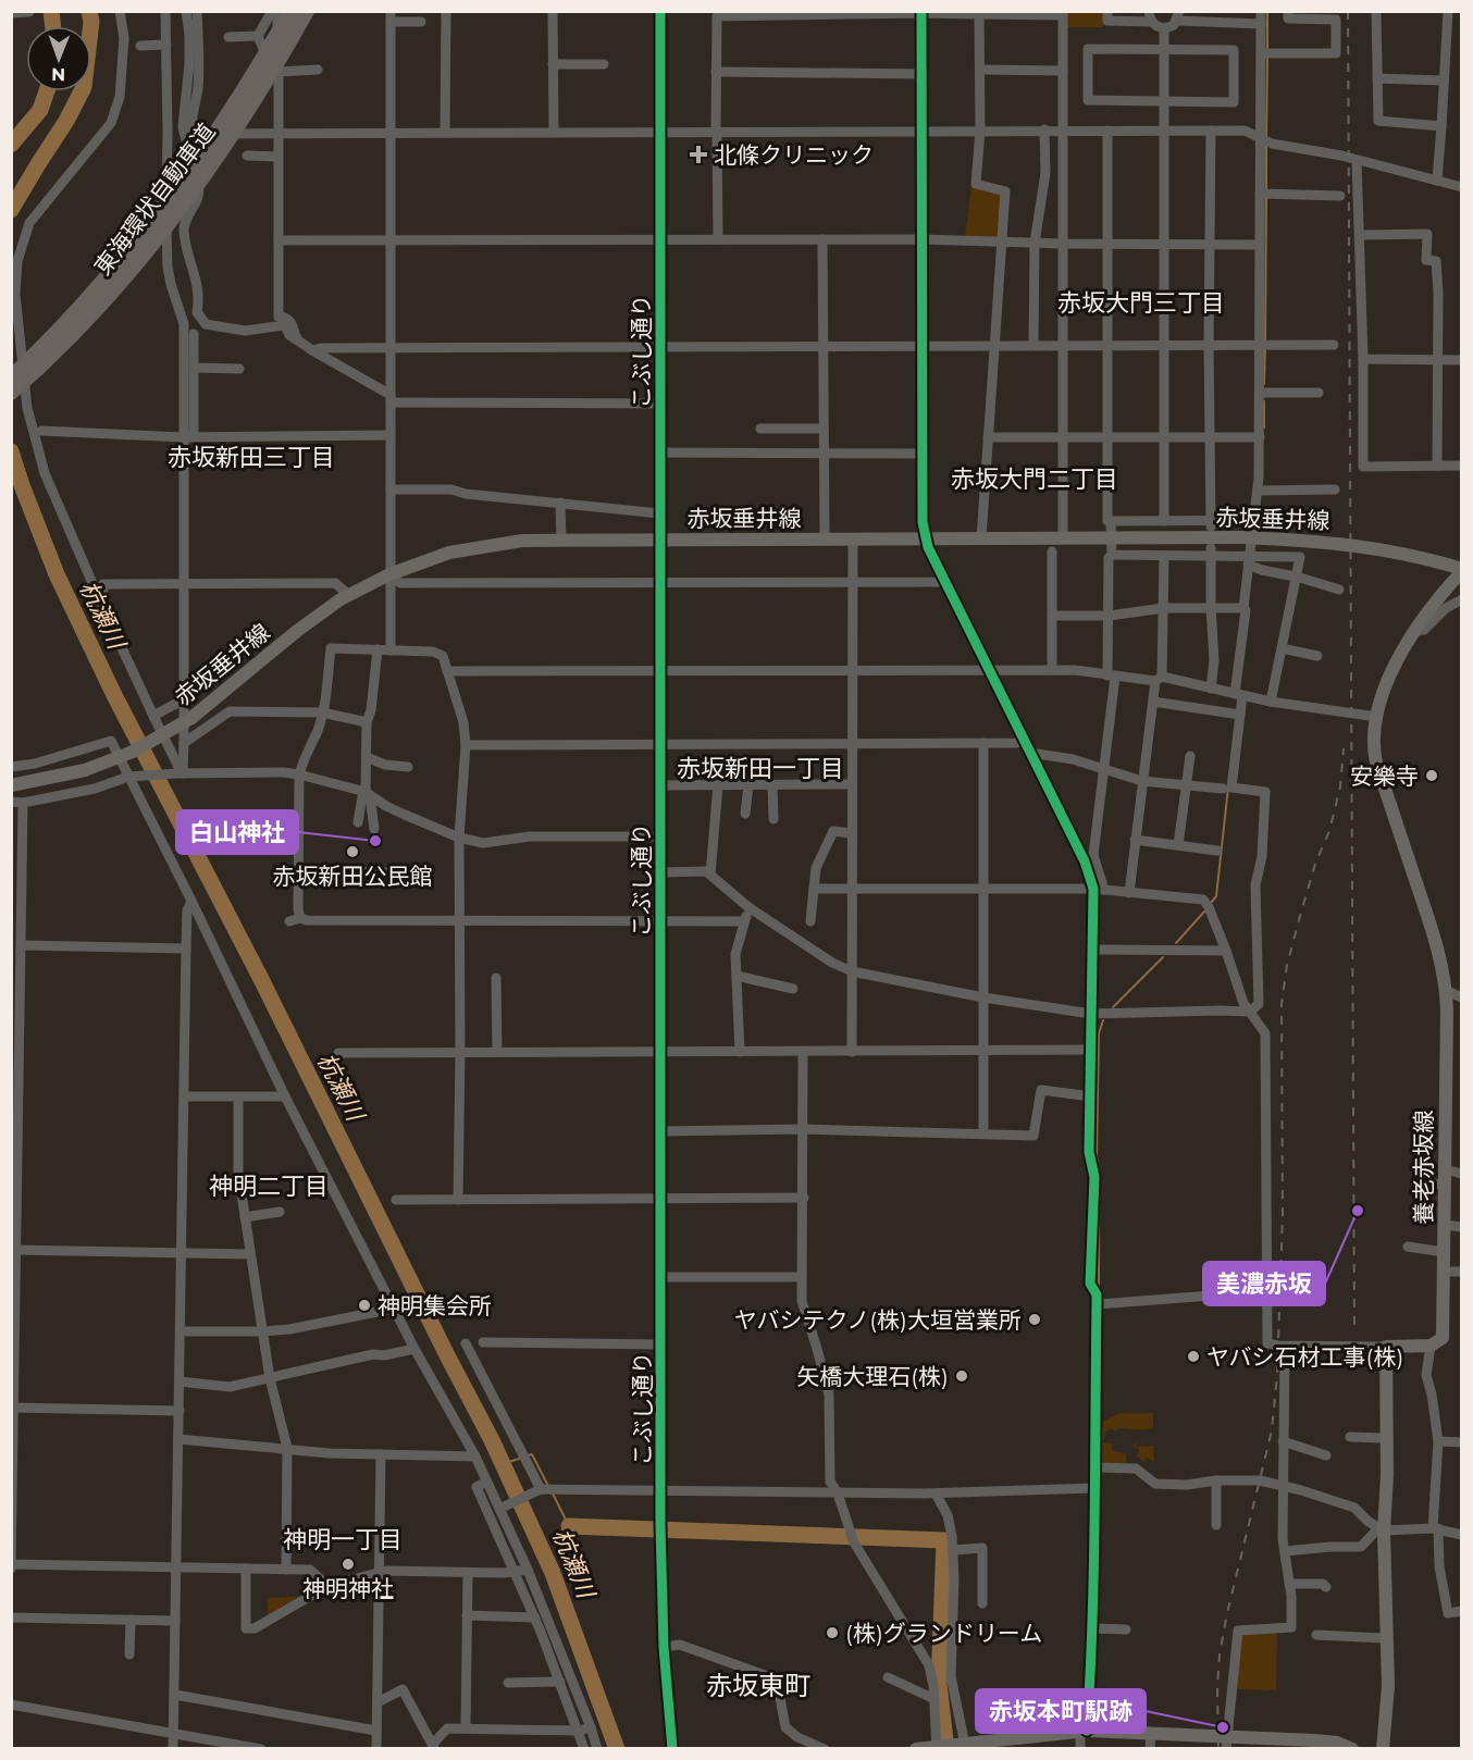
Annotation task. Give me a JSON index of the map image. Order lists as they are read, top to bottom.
{
  "streets": {
    "highway": ["東海環状自動車道"],
    "main road": ["赤坂垂井線", "養老赤坂線"],
    "street": ["こぶし通り"]
  },
  "crossings": [
    ["こぶし通り", "赤坂垂井線"],
    ["赤坂垂井線", "養老赤坂線"]
  ],
  "districts": [
    "赤坂大門三丁目",
    "赤坂新田三丁目",
    "赤坂大門二丁目",
    "赤坂新田一丁目",
    "神明二丁目",
    "神明一丁目",
    "赤坂東町"
  ],
  "water": ["杭瀬川"],
  "places": {
    "health": ["北條クリニック"],
    "other": [
      "安樂寺",
      "白山神社",
      "赤坂新田公民館",
      "美濃赤坂",
      "神明集会所",
      "ヤバシテクノ(株)大垣営業所",
      "ヤバシ石材工事(株)",
      "矢橋大理石(株)",
      "神明神社",
      "(株)グランドリーム",
      "赤坂本町駅跡"
    ]
  },
  "north": "bottom"
}
